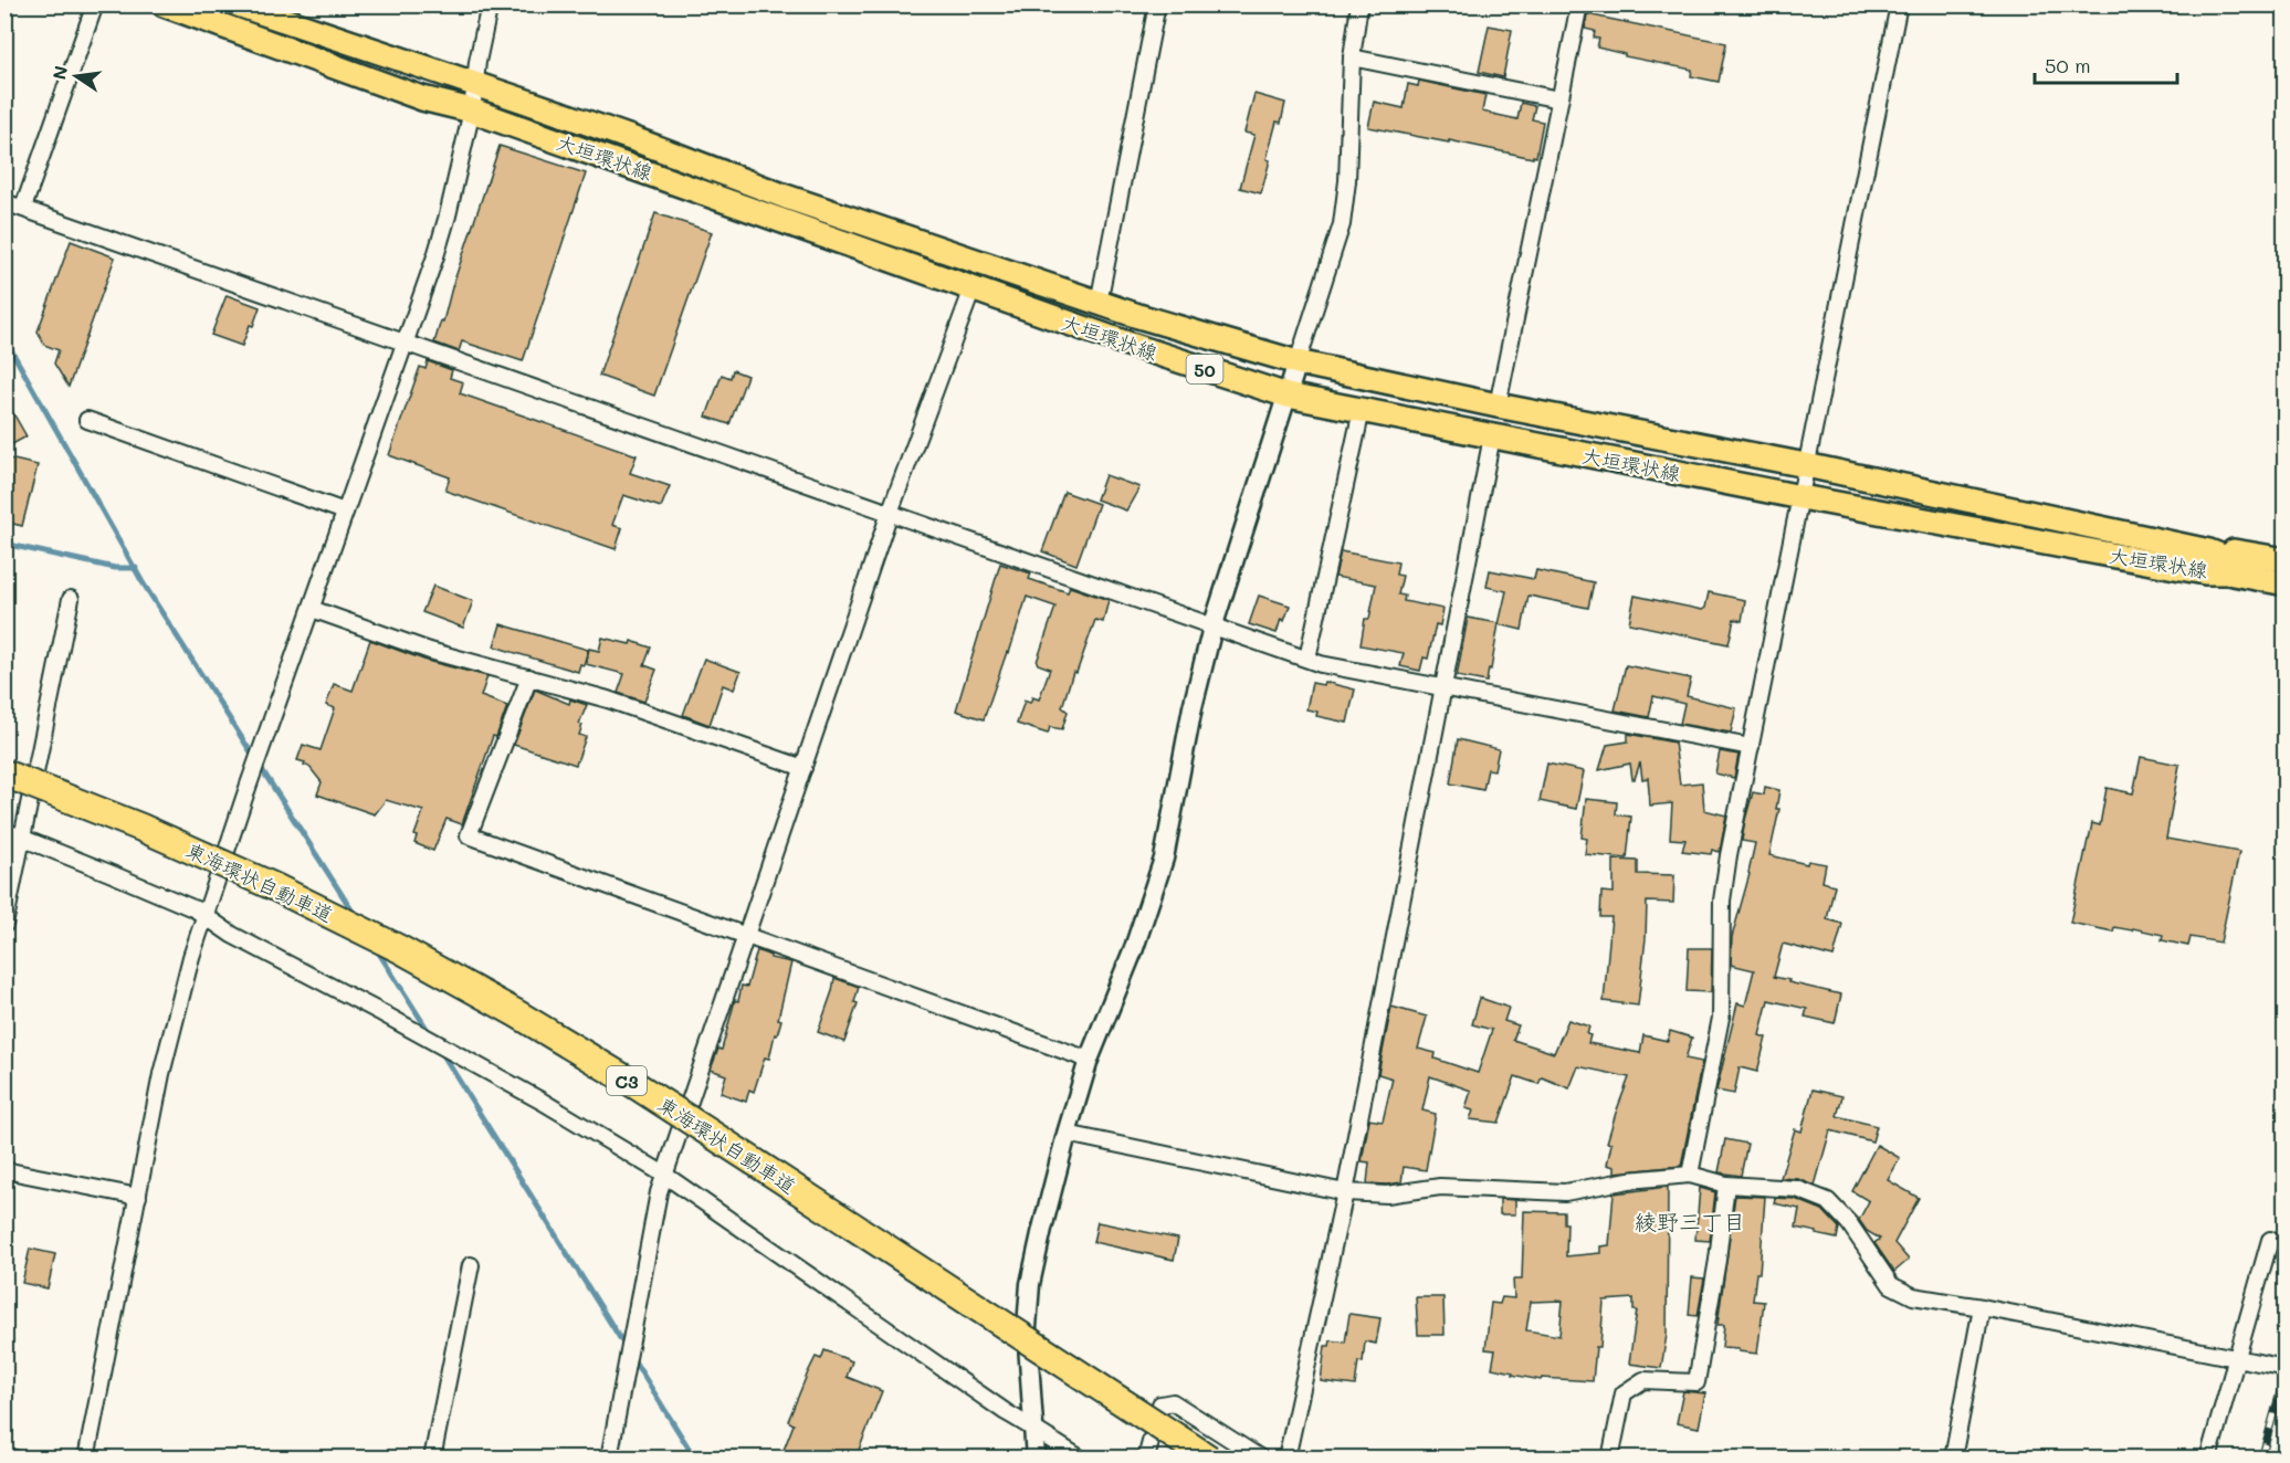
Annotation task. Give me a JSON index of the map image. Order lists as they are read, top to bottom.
{
  "streets": {
    "highway": ["東海環状自動車道", "C3"],
    "main road": ["大垣環状線", "50"]
  },
  "districts": ["綾野三丁目"],
  "scale_bar": "50 m",
  "north": "left"
}
